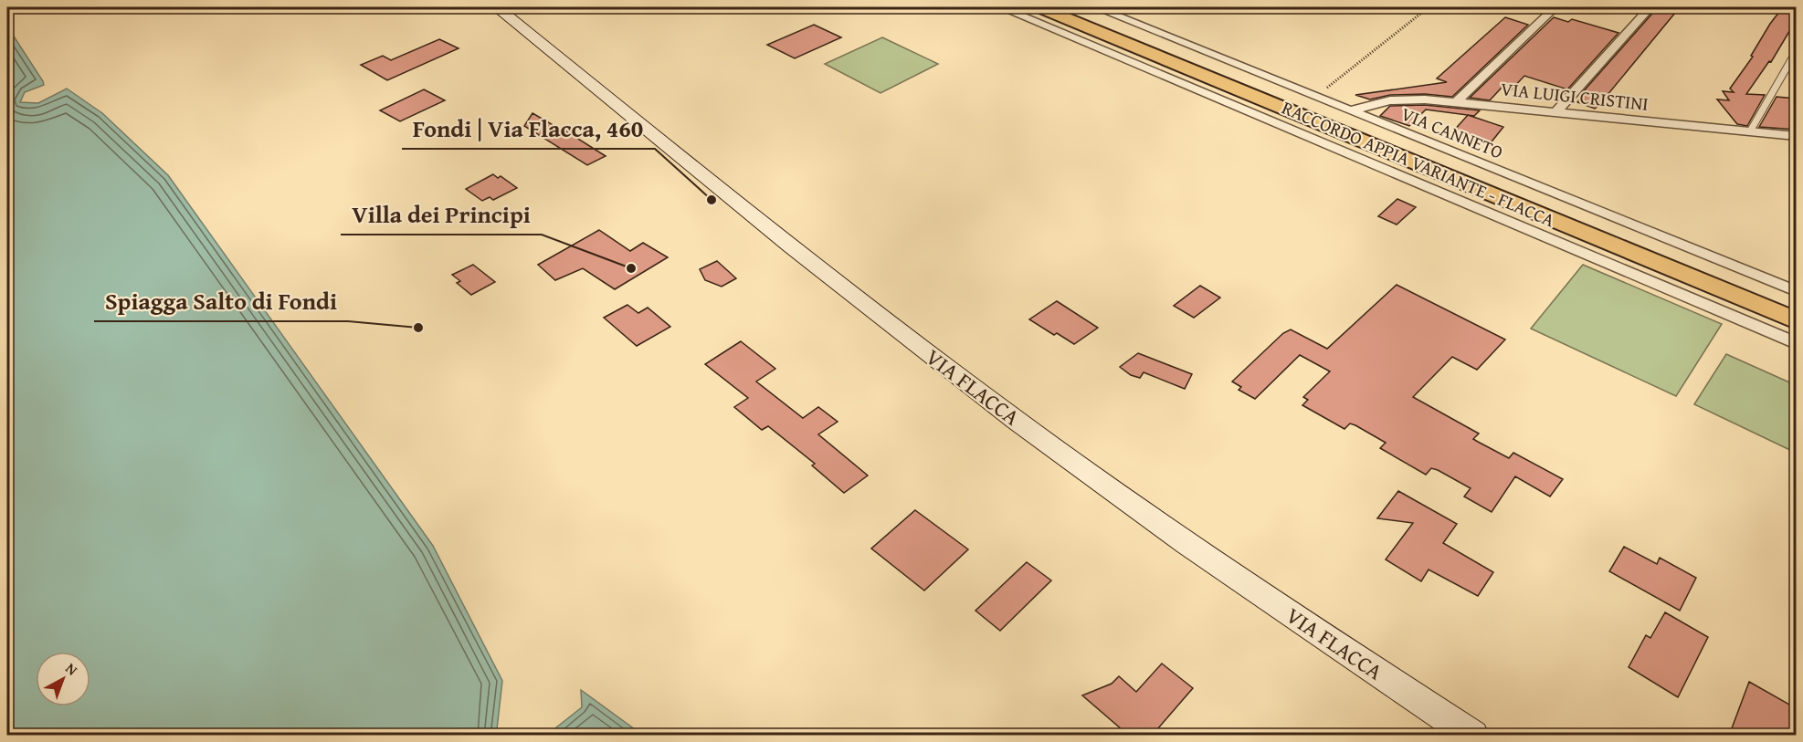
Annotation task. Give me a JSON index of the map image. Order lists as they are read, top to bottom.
{
  "streets": {
    "main road": ["RACCORDO APPIA VARIANTE - FLACCA", "VIA FLACCA"],
    "street": ["VIA LUIGI CRISTINI", "VIA CANNETO"]
  },
  "crossings": [
    ["VIA LUIGI CRISTINI", "VIA CANNETO"]
  ],
  "places": ["Fondi | Via Flacca, 460", "Villa dei Principi", "Spiagga Salto di Fondi"],
  "north": "top right"
}
